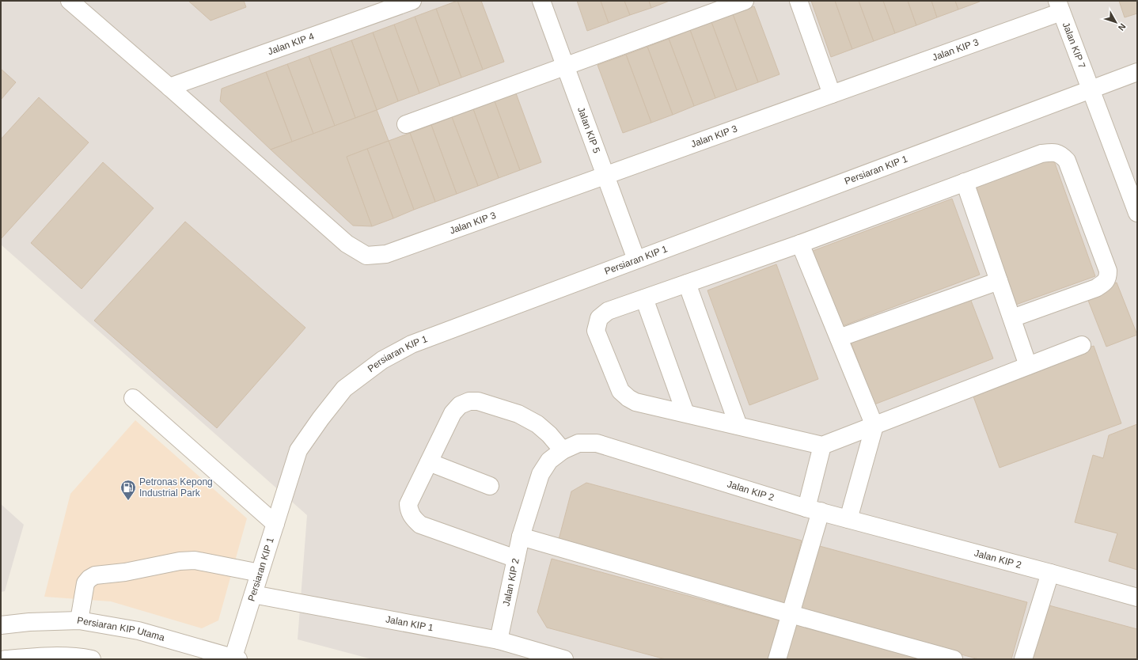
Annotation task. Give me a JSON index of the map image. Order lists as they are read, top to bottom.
{
  "streets": {
    "street": [
      "Jalan KIP 4",
      "Jalan KIP 7",
      "Jalan KIP 3",
      "Jalan KIP 5",
      "Persiaran KIP 1",
      "Jalan KIP 2",
      "Jalan KIP 1",
      "Persiaran KIP Utama"
    ]
  },
  "crossings": [
    ["Jalan KIP 4", "Jalan KIP 3"],
    ["Jalan KIP 7", "Jalan KIP 3"],
    ["Jalan KIP 7", "Persiaran KIP 1"],
    ["Jalan KIP 3", "Jalan KIP 5"],
    ["Jalan KIP 5", "Persiaran KIP 1"],
    ["Persiaran KIP 1", "Jalan KIP 1"],
    ["Persiaran KIP 1", "Persiaran KIP Utama"],
    ["Jalan KIP 2", "Jalan KIP 1"]
  ],
  "places": {
    "fuel station": ["Petronas Kepong Industrial Park"]
  },
  "north": "bottom right"
}
